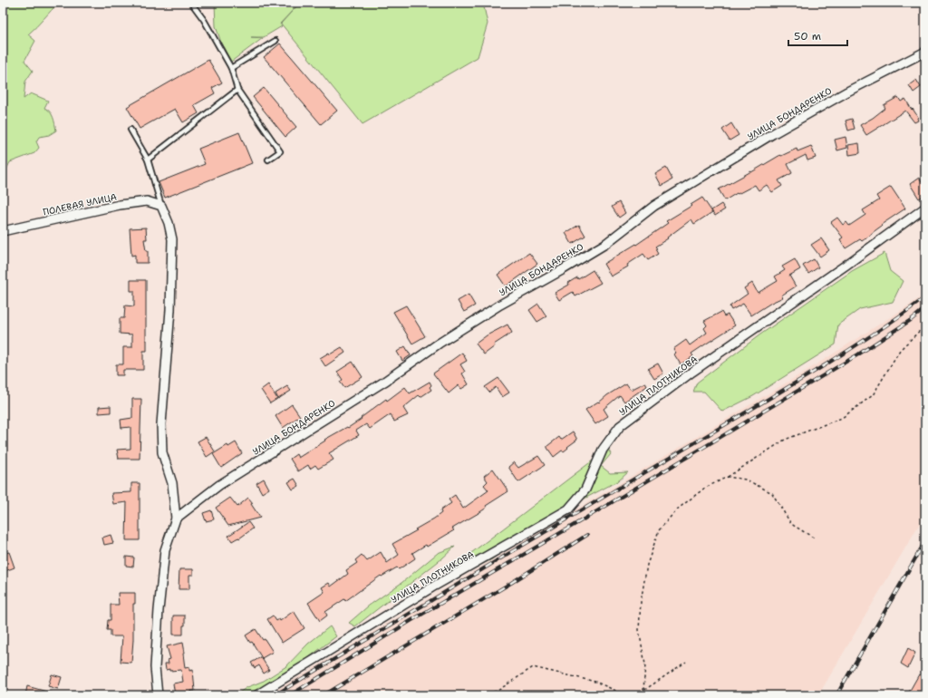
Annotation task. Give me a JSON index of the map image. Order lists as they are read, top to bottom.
{
  "streets": {
    "street": ["УЛИЦА БОНДАРЕНКО", "ПОЛЕВАЯ УЛИЦА", "УЛИЦА ПЛОТНИКОВА"]
  },
  "scale_bar": "50 m"
}
